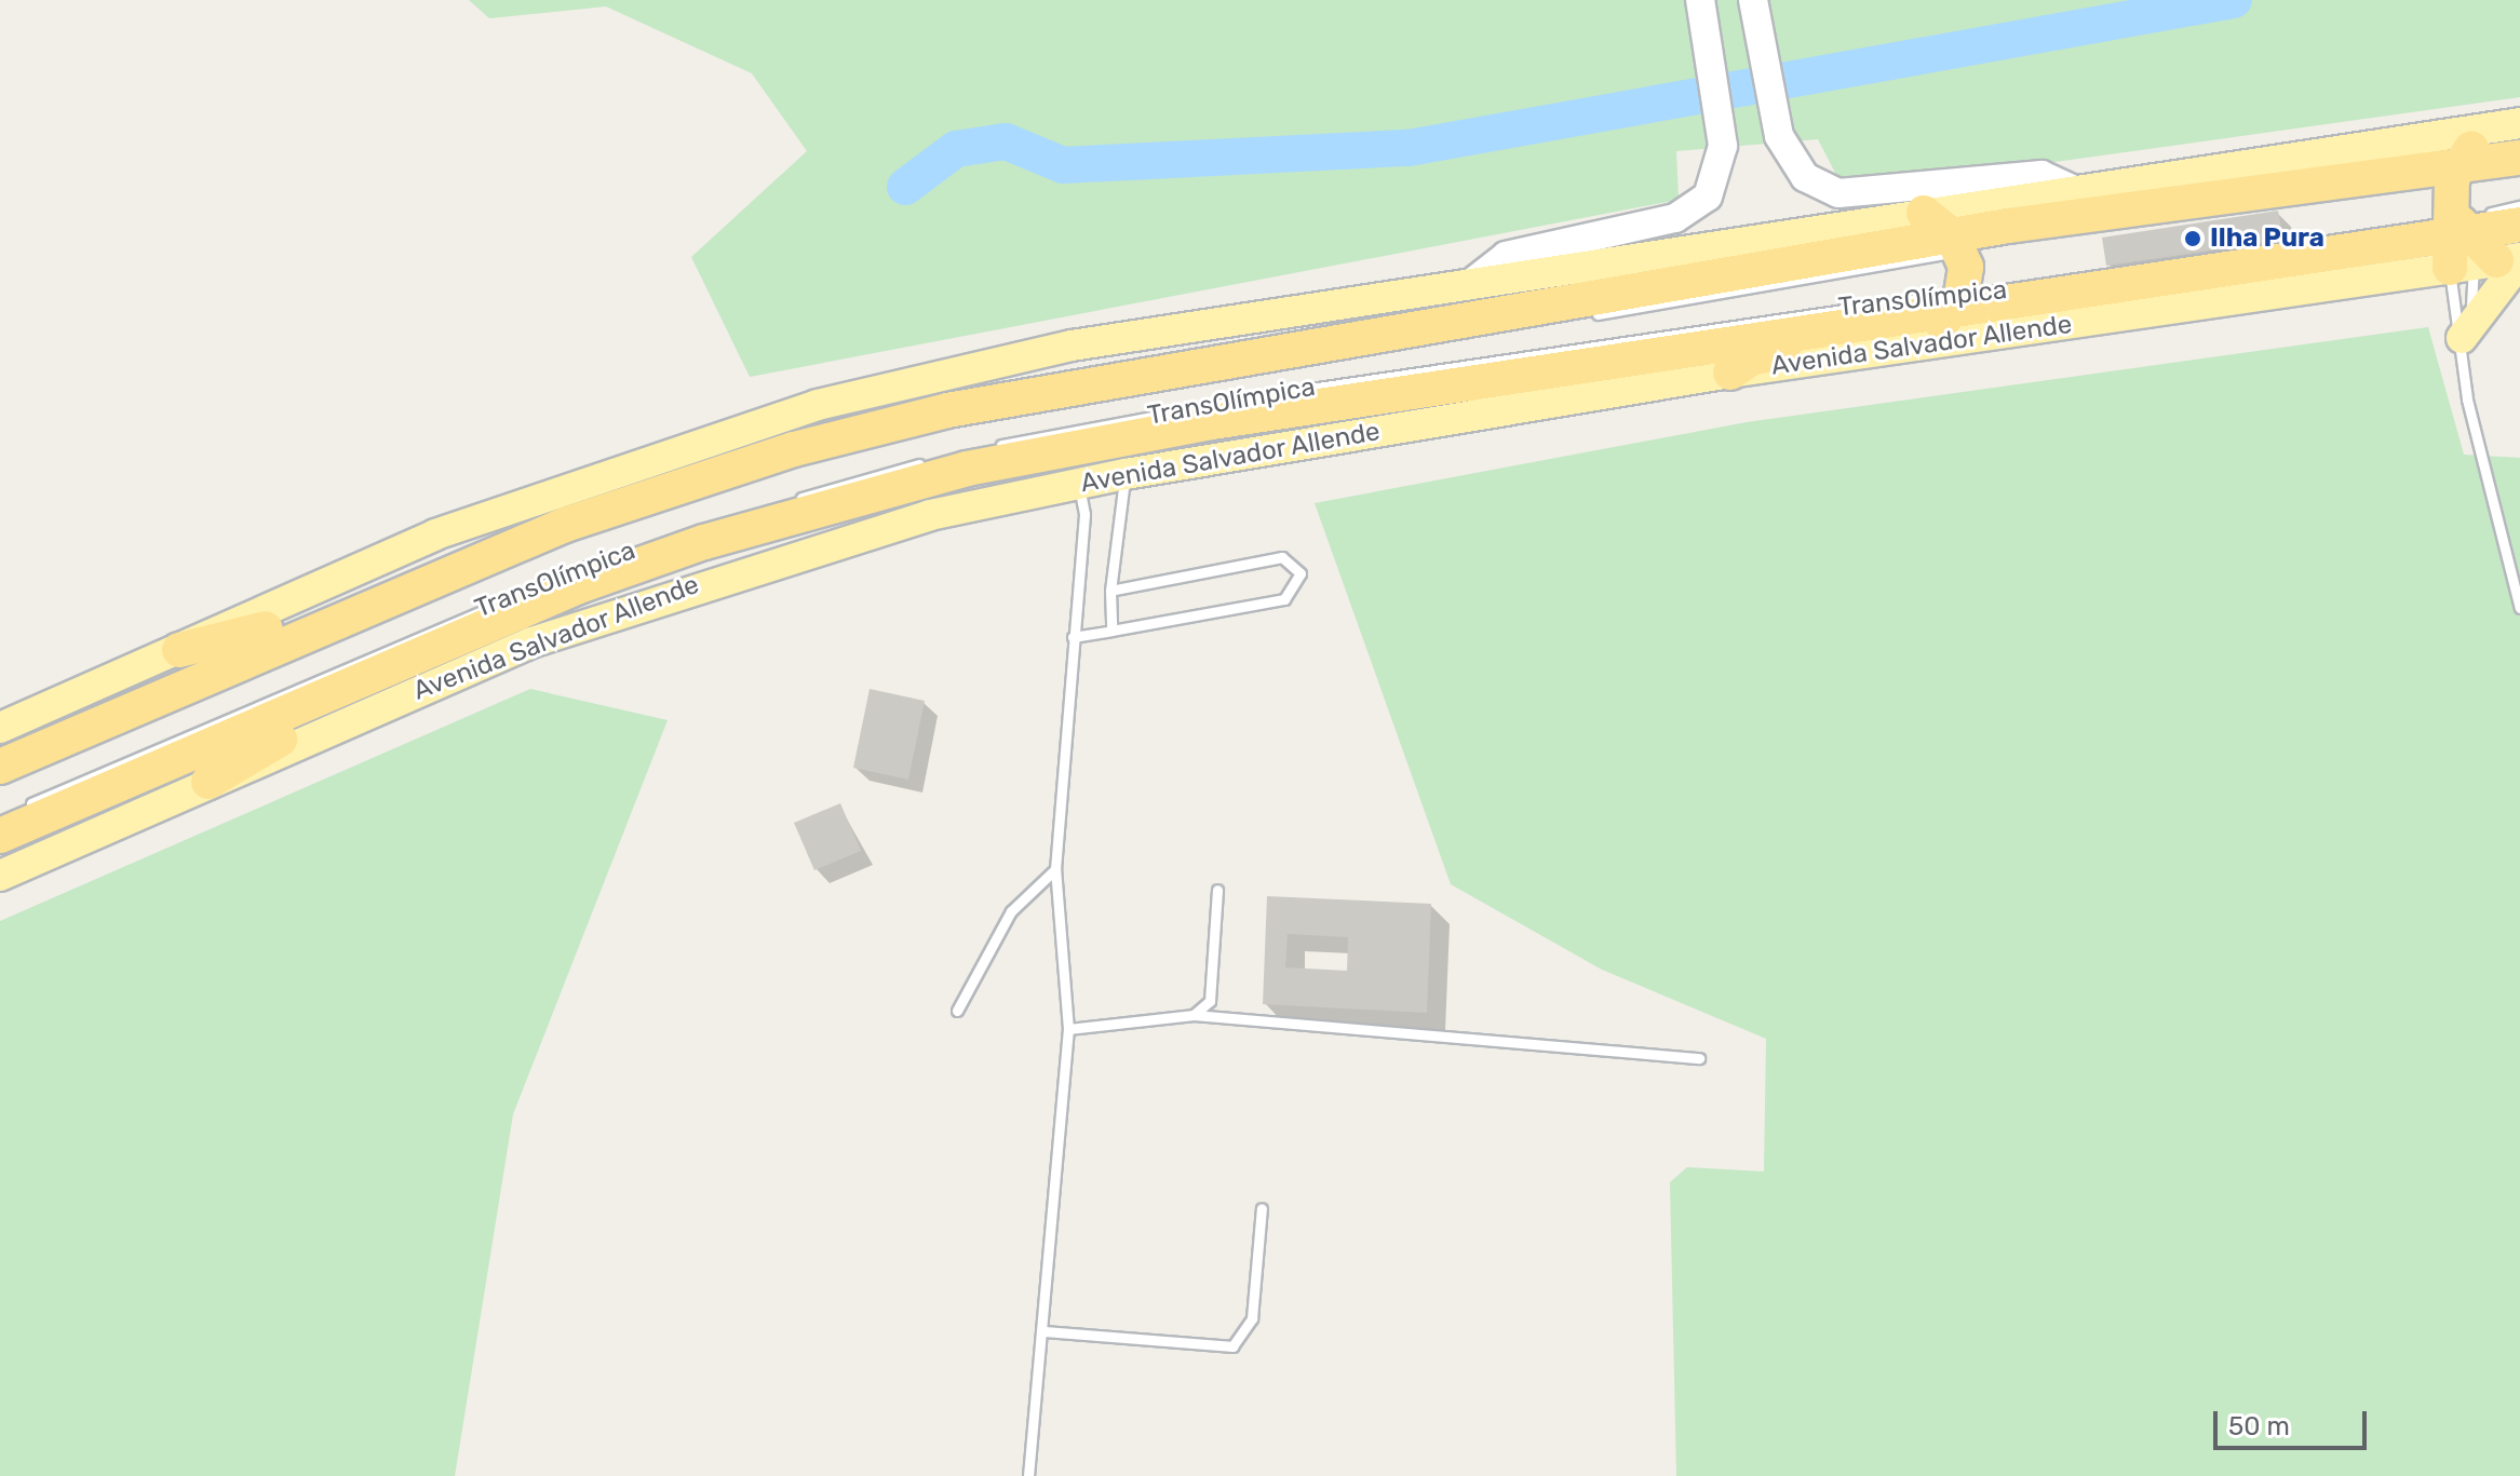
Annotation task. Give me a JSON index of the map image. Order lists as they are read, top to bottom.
{
  "streets": {
    "highway": ["Avenida Salvador Allende"],
    "lane": ["TransOlímpica"]
  },
  "crossings": [
    ["TransOlímpica", "Avenida Salvador Allende"]
  ],
  "places": ["Ilha Pura"],
  "scale_bar": "50 m"
}
